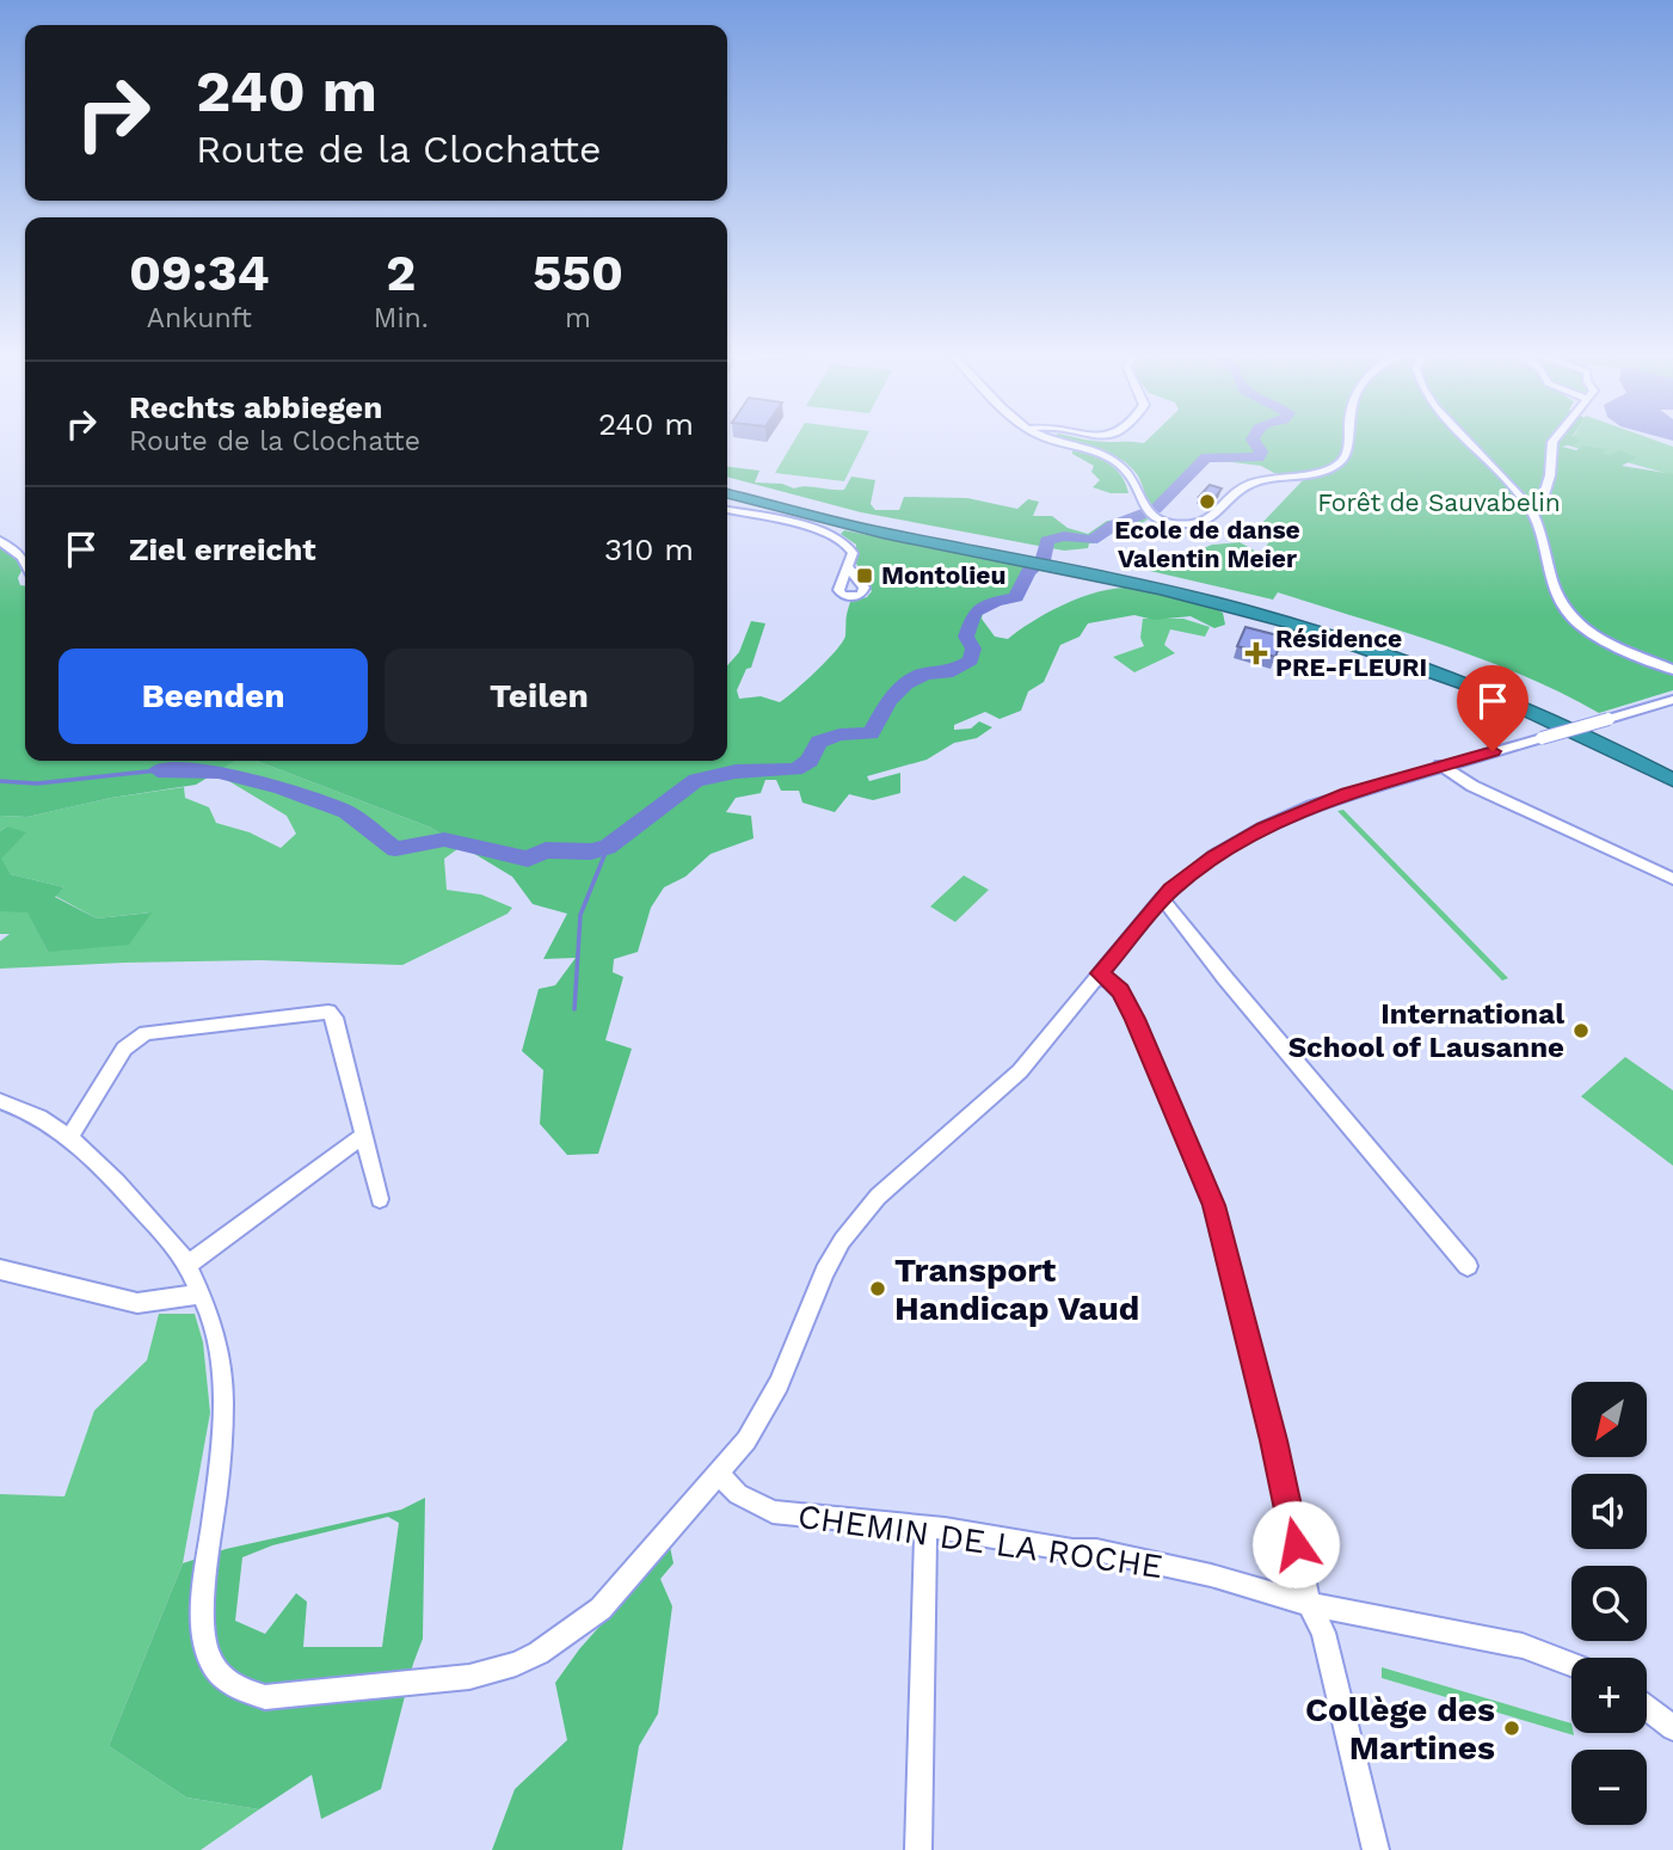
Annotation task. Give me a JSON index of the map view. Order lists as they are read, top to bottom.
{
  "streets": {
    "street": ["CHEMIN DE LA ROCHE"]
  },
  "parks": ["Forêt de Sauvabelin"],
  "places": {
    "other": [
      "Ecole de danse Valentin Meier",
      "International School of Lausanne",
      "Transport Handicap Vaud",
      "Collège des Martines"
    ],
    "transit": ["Montolieu"],
    "health": ["Résidence PRE-FLEURI"]
  },
  "north": "bottom left",
  "page": {
    "turn": ["240 m", "Route de la Clochatte"],
    "eta": [
      "09:34",
      "Ankunft",
      "2",
      "Min.",
      "550",
      "m"
    ],
    "list": [
      {
        "name": "Rechts abbiegen",
        "note": "Route de la Clochatte",
        "value": "240 m"
      },
      {
        "name": "Ziel erreicht",
        "value": "310 m"
      }
    ],
    "buttons": ["Beenden", "Teilen"],
    "map_buttons": ["+", "−"]
  }
}
